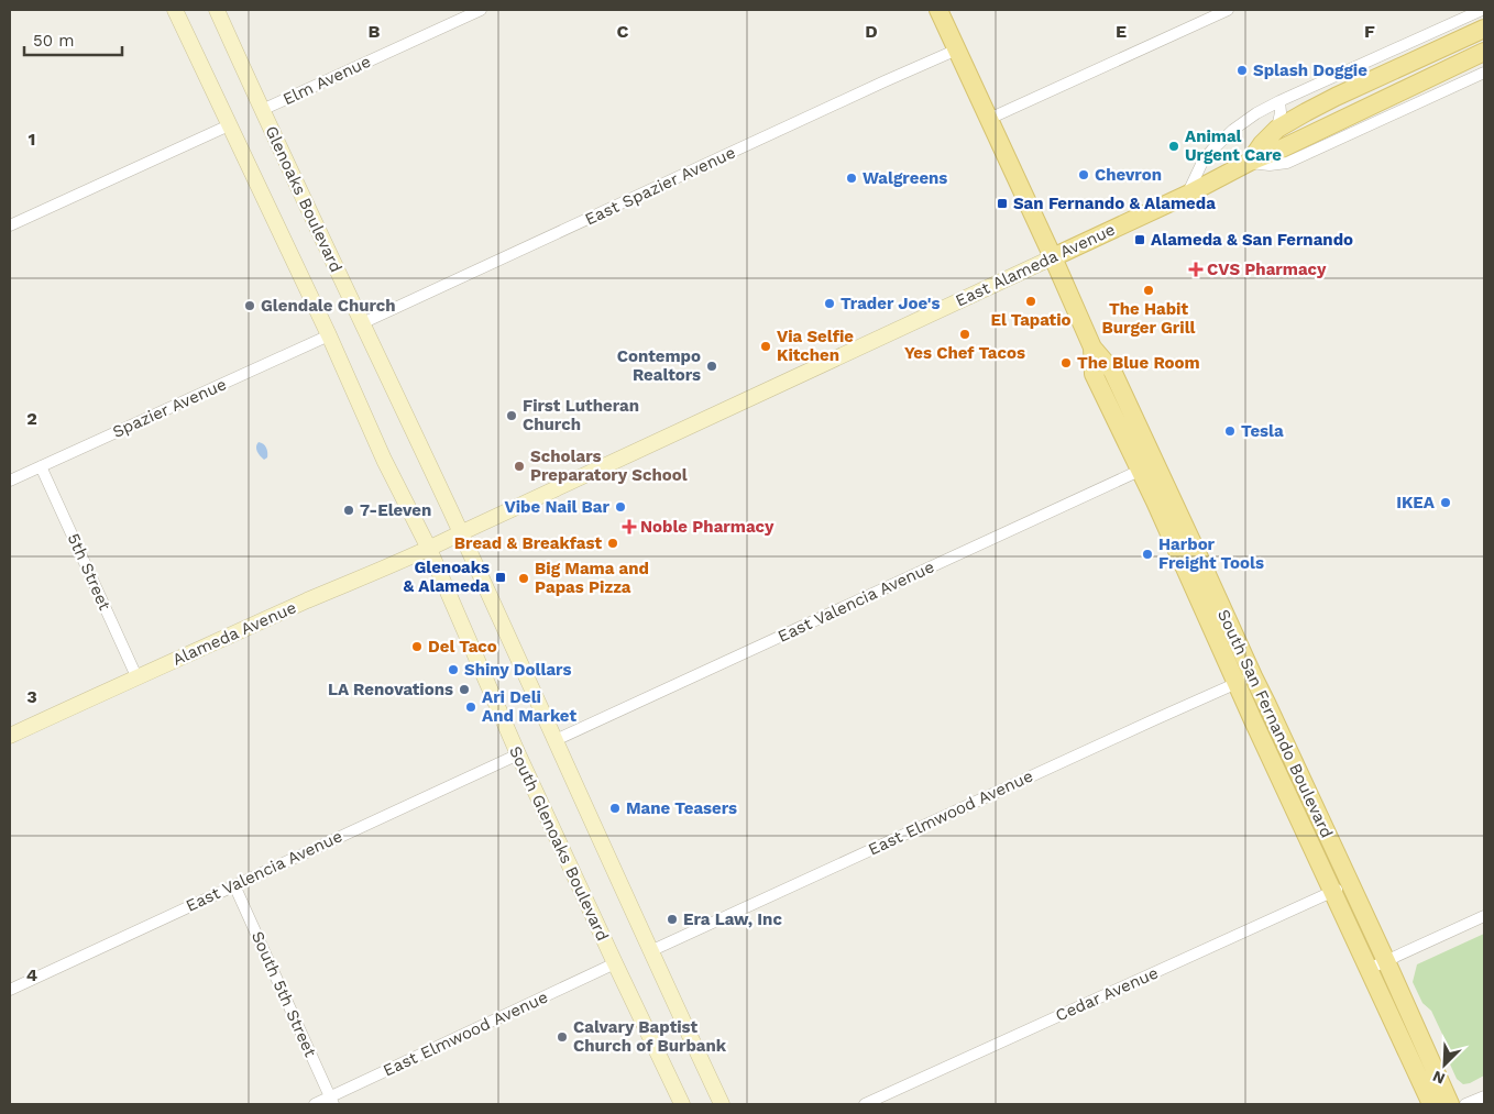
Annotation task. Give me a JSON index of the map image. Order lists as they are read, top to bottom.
{
  "streets": {
    "main road": [
      "Glenoaks Boulevard",
      "East Alameda Avenue",
      "Alameda Avenue",
      "South San Fernando Boulevard",
      "South Glenoaks Boulevard"
    ],
    "street": [
      "Elm Avenue",
      "East Spazier Avenue",
      "Spazier Avenue",
      "5th Street",
      "East Valencia Avenue",
      "East Elmwood Avenue",
      "South 5th Street",
      "Cedar Avenue"
    ]
  },
  "crossings": [
    ["Elm Avenue", "Glenoaks Boulevard"],
    ["East Spazier Avenue", "Glenoaks Boulevard"],
    ["East Spazier Avenue", "South San Fernando Boulevard"],
    ["Glenoaks Boulevard", "East Alameda Avenue"],
    ["Glenoaks Boulevard", "East Valencia Avenue"],
    ["Glenoaks Boulevard", "Alameda Avenue"],
    ["East Alameda Avenue", "Alameda Avenue"],
    ["East Alameda Avenue", "South San Fernando Boulevard"],
    ["Spazier Avenue", "5th Street"],
    ["5th Street", "Alameda Avenue"],
    ["East Valencia Avenue", "South San Fernando Boulevard"],
    ["East Valencia Avenue", "South Glenoaks Boulevard"],
    ["East Valencia Avenue", "South 5th Street"],
    ["Alameda Avenue", "South Glenoaks Boulevard"],
    ["South San Fernando Boulevard", "East Elmwood Avenue"],
    ["South San Fernando Boulevard", "Cedar Avenue"],
    ["East Elmwood Avenue", "South Glenoaks Boulevard"],
    ["East Elmwood Avenue", "South 5th Street"]
  ],
  "places": {
    "other": [
      "Splash Doggie",
      "Animal Urgent Care",
      "Chevron",
      "Walgreens",
      "The Habit Burger Grill",
      "El Tapatio",
      "Trader Joe's",
      "Glendale Church",
      "Yes Chef Tacos",
      "Via Selfie Kitchen",
      "The Blue Room",
      "Contempo Realtors",
      "First Lutheran Church",
      "Tesla",
      "Scholars Preparatory School",
      "IKEA",
      "Vibe Nail Bar",
      "7-Eleven",
      "Bread & Breakfast",
      "Harbor Freight Tools",
      "Big Mama and Papas Pizza",
      "Del Taco",
      "Shiny Dollars",
      "LA Renovations",
      "Ari Deli And Market",
      "Mane Teasers",
      "Era Law, Inc",
      "Calvary Baptist Church of Burbank"
    ],
    "transit": ["San Fernando & Alameda", "Alameda & San Fernando", "Glenoaks & Alameda"],
    "health": ["CVS Pharmacy", "Noble Pharmacy"]
  },
  "scale_bar": "50 m",
  "north": "bottom left",
  "grid": {
    "columns": [
      "B",
      "C",
      "D",
      "E",
      "F"
    ],
    "rows": [
      "1",
      "2",
      "3",
      "4"
    ]
  }
}
